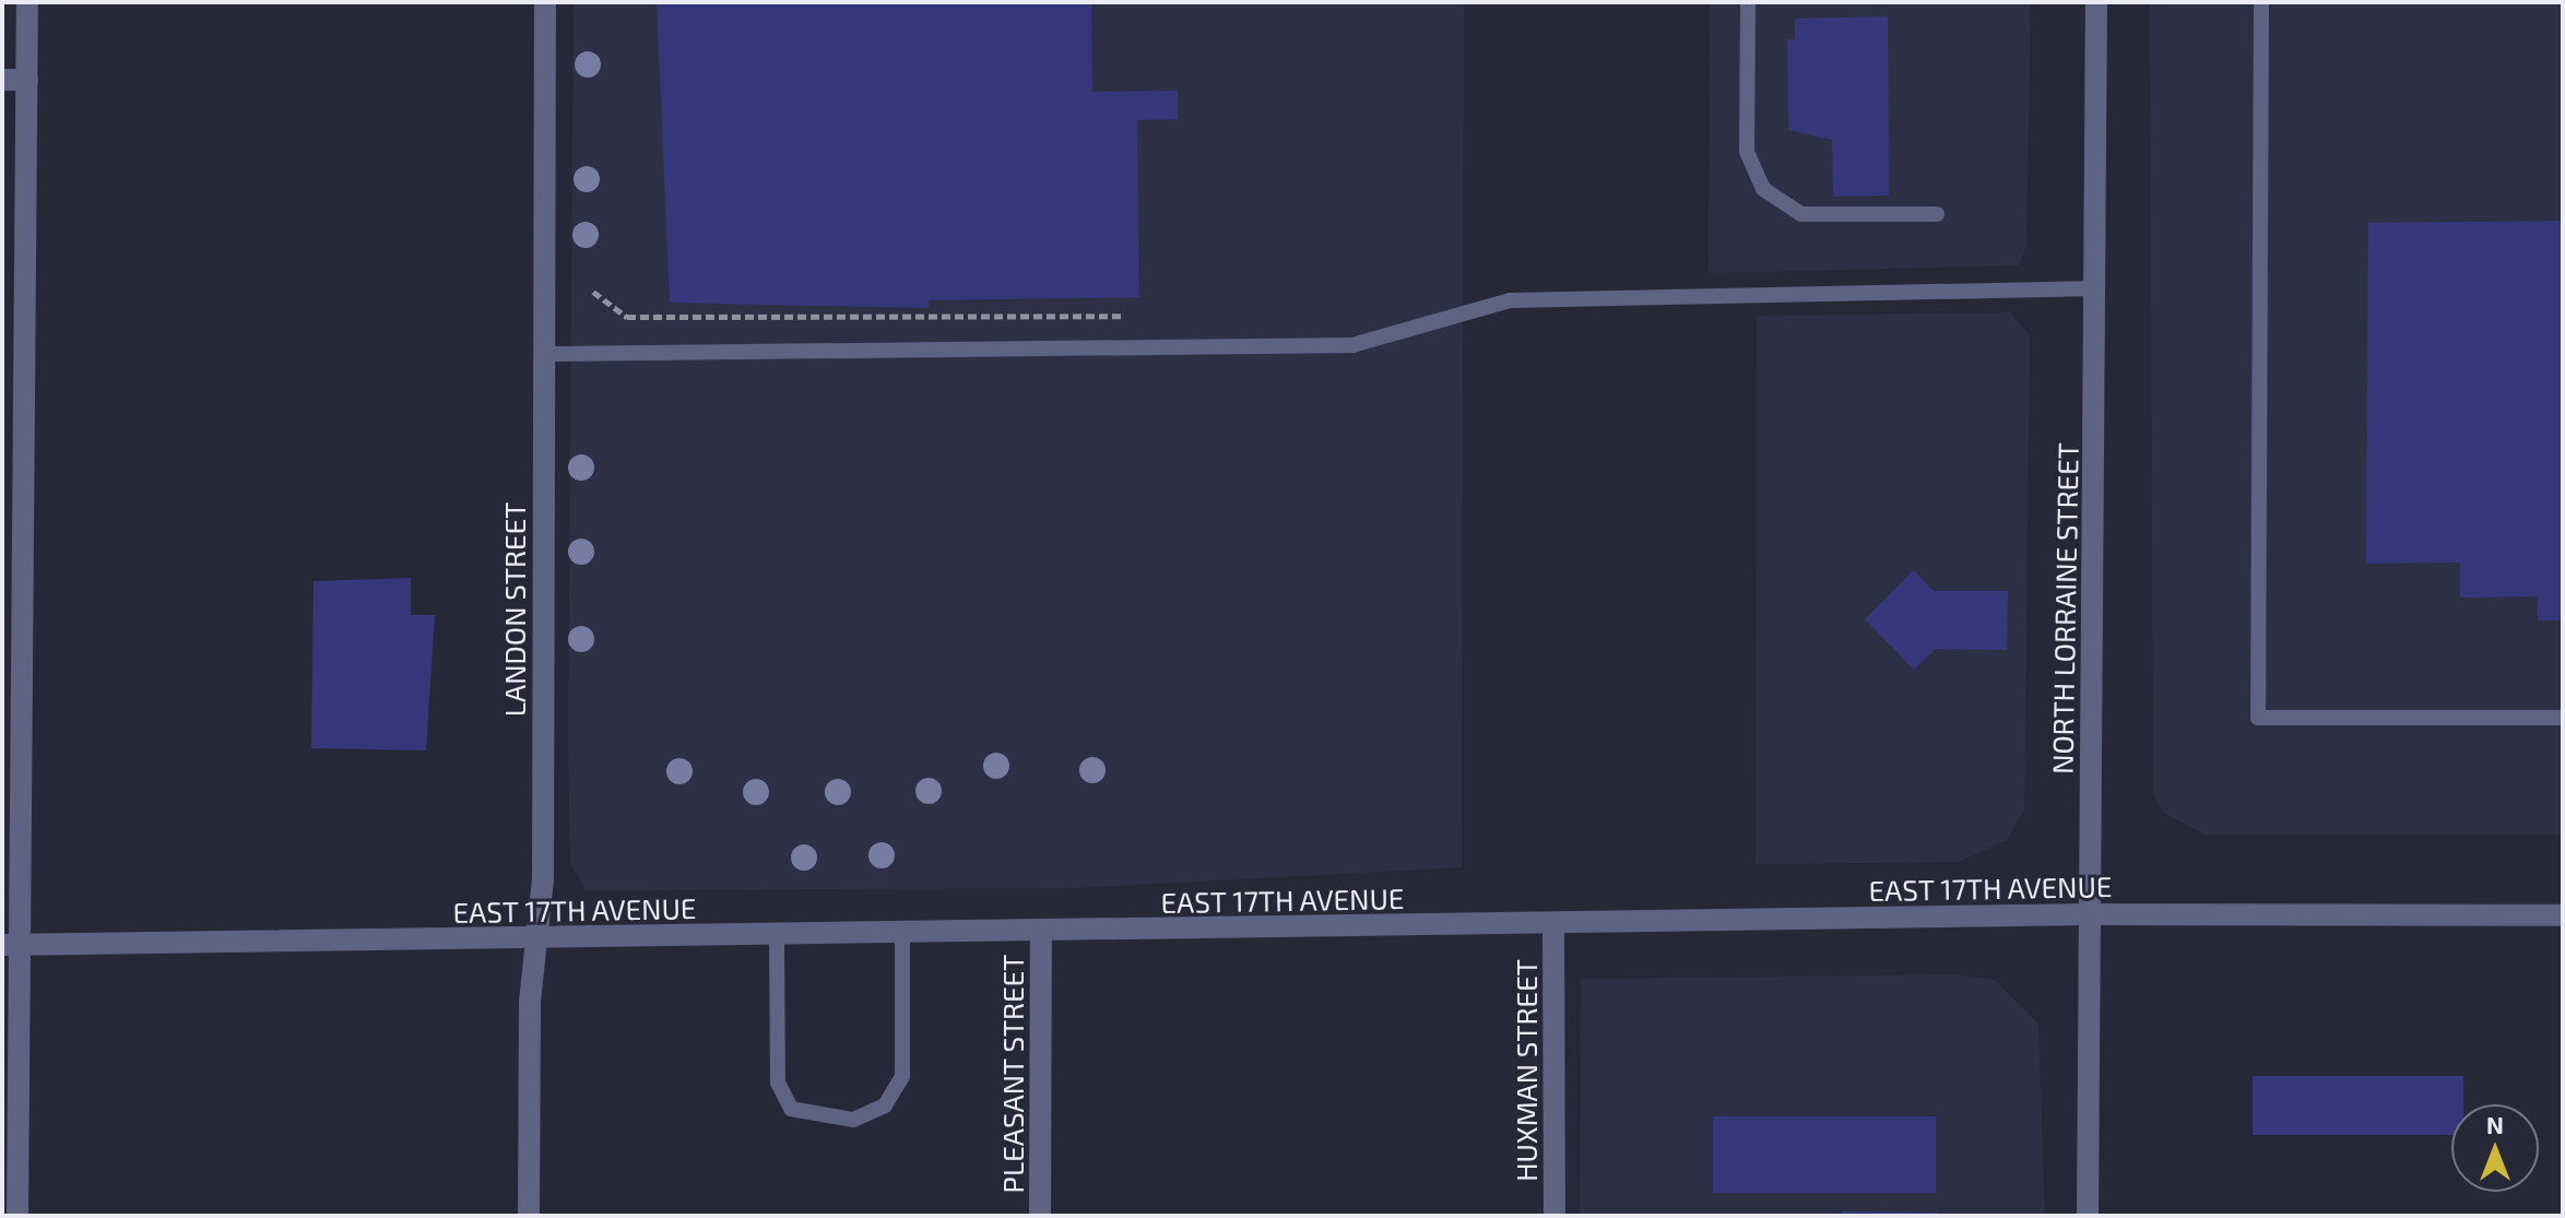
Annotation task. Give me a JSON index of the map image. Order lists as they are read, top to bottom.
{
  "streets": {
    "street": [
      "NORTH LORRAINE STREET",
      "LANDON STREET",
      "EAST 17TH AVENUE",
      "HUXMAN STREET",
      "PLEASANT STREET"
    ]
  },
  "crossings": [
    ["NORTH LORRAINE STREET", "EAST 17TH AVENUE"],
    ["LANDON STREET", "EAST 17TH AVENUE"],
    ["EAST 17TH AVENUE", "HUXMAN STREET"],
    ["EAST 17TH AVENUE", "PLEASANT STREET"]
  ],
  "north": "top"
}
